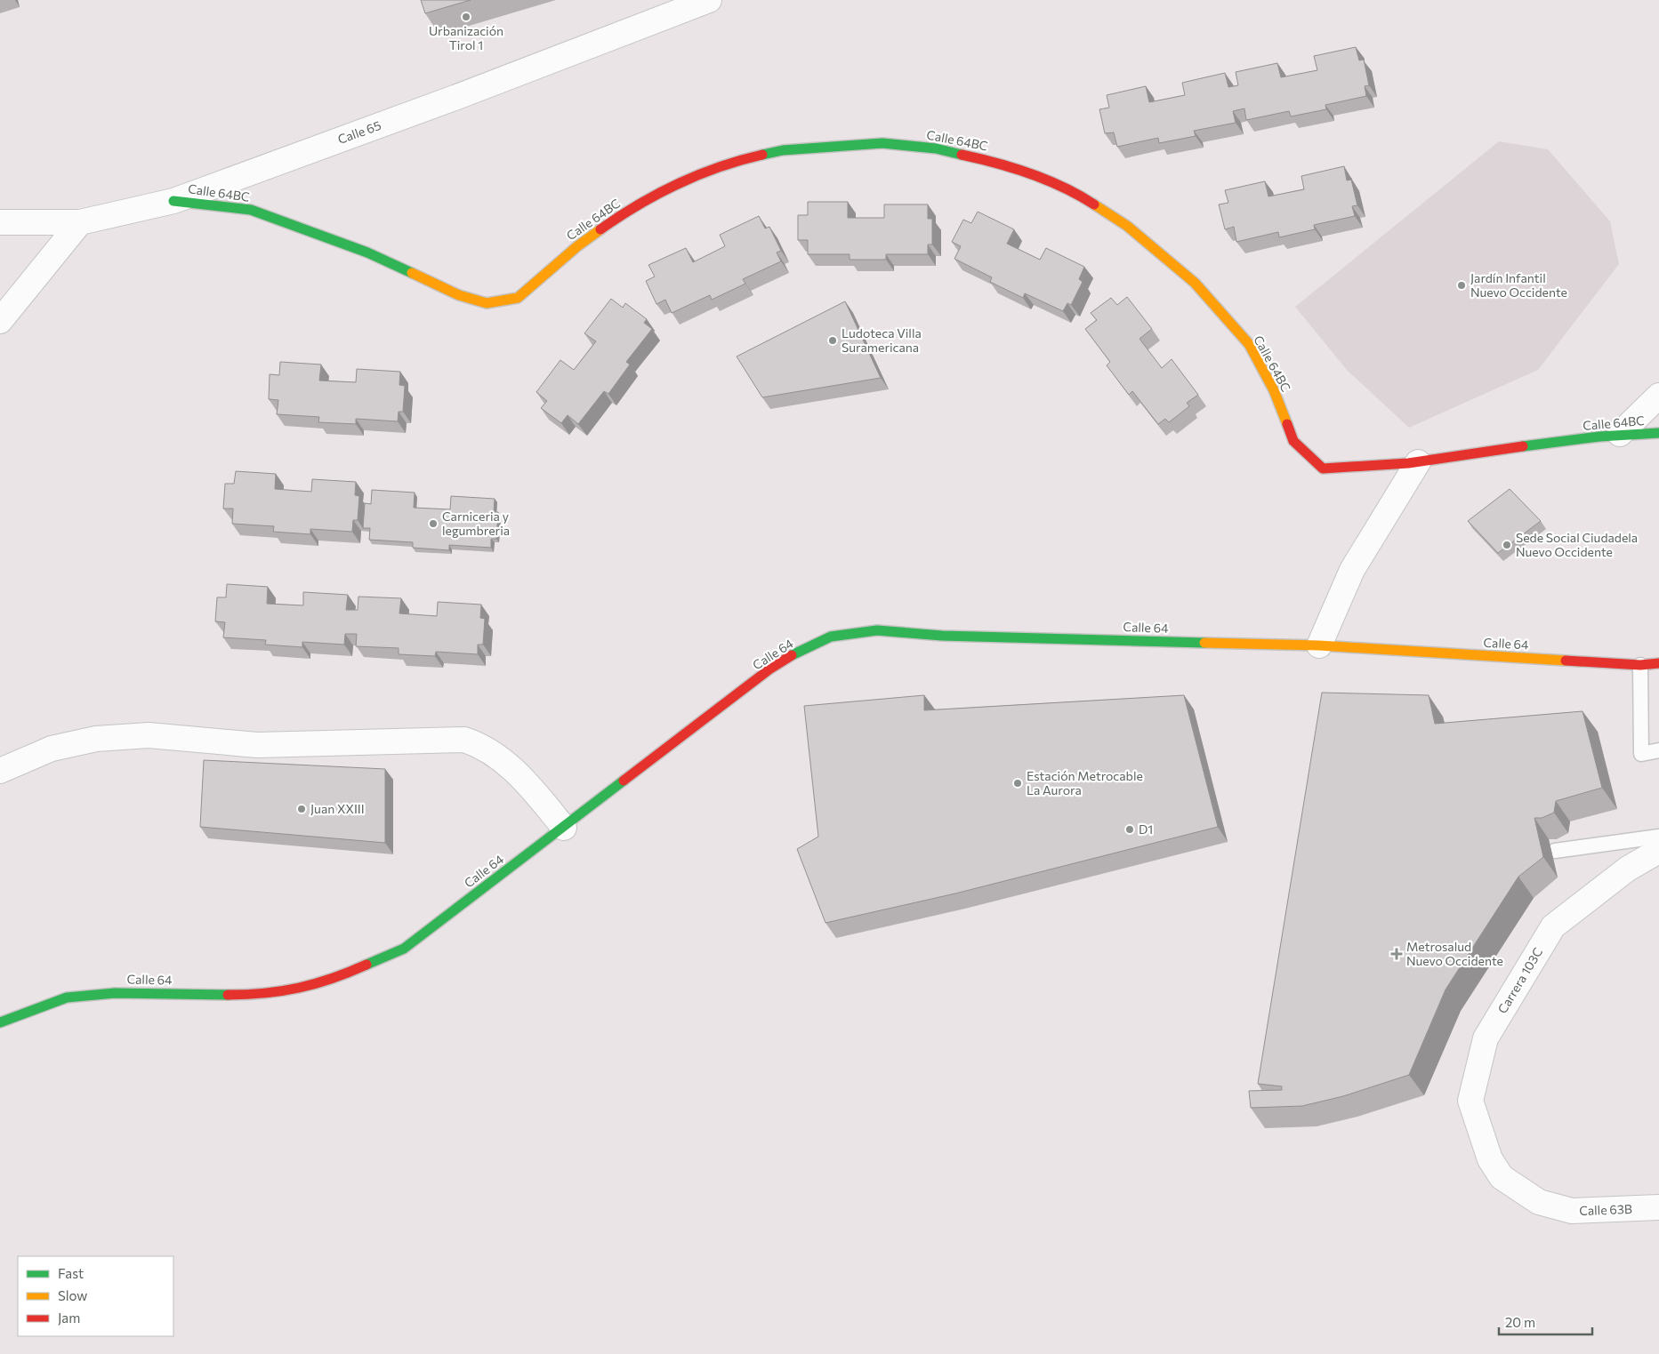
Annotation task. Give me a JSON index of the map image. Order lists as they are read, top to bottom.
{
  "streets": {
    "street": [
      "Calle 65",
      "Calle 64BC",
      "Calle 64",
      "Carrera 103C",
      "Calle 63B"
    ]
  },
  "crossings": [
    ["Calle 65", "Calle 64BC"],
    ["Carrera 103C", "Calle 63B"]
  ],
  "places": {
    "other": [
      "Urbanización Tirol 1",
      "Jardín Infantil Nuevo Occidente",
      "Ludoteca Villa Suramericana",
      "Carniceria y legumbreria",
      "Sede Social Ciudadela Nuevo Occidente",
      "Estación Metrocable La Aurora",
      "Juan XXIII",
      "D1"
    ],
    "health": ["Metrosalud Nuevo Occidente"]
  },
  "legend": ["Fast", "Slow", "Jam"],
  "scale_bar": "20 m"
}
